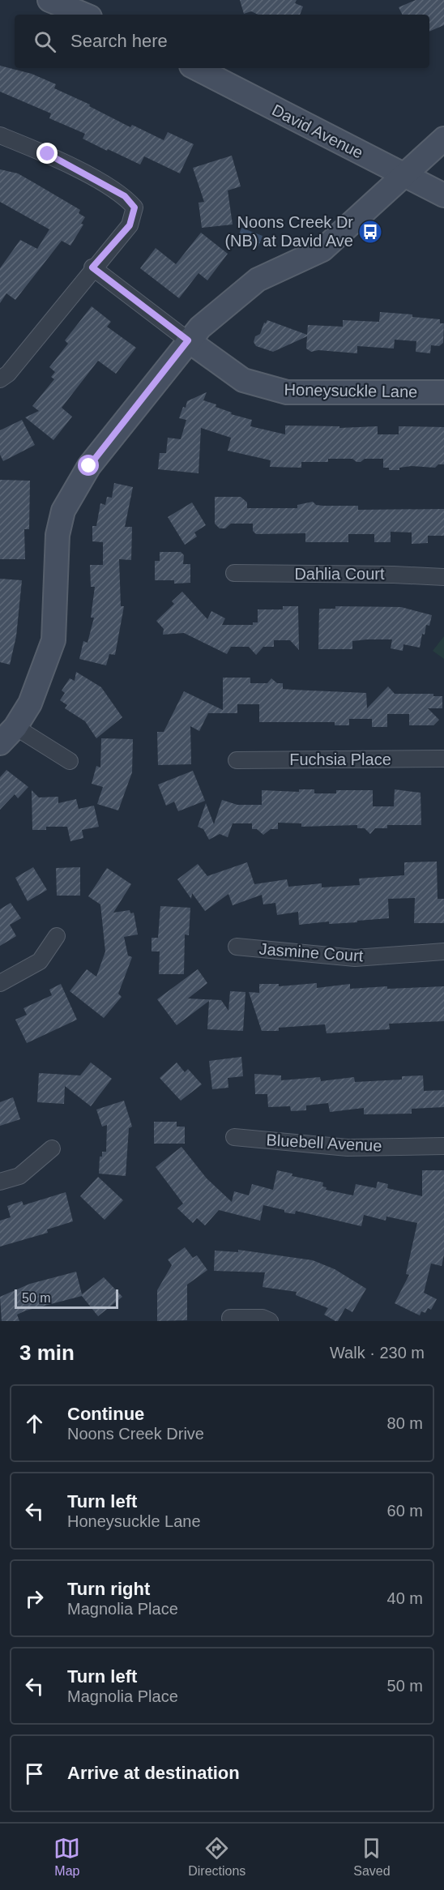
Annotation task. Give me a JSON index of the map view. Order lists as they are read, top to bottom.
{
  "streets": {
    "street": [
      "David Avenue",
      "Honeysuckle Lane",
      "Dahlia Court",
      "Fuchsia Place",
      "Jasmine Court",
      "Bluebell Avenue"
    ]
  },
  "places": {
    "bus stop": ["Noons Creek Dr (NB) at David Ave"]
  },
  "scale_bar": "50 m",
  "page": {
    "search": "Search here",
    "scale": "50 m",
    "heading": ["3 min", "Walk · 230 m"],
    "list": [
      ["Continue", "Noons Creek Drive", "80 m"],
      ["Turn left", "Honeysuckle Lane", "60 m"],
      ["Turn right", "Magnolia Place", "40 m"],
      ["Turn left", "Magnolia Place", "50 m"],
      "Arrive at destination"
    ],
    "nav": ["Map", "Directions", "Saved"]
  }
}
